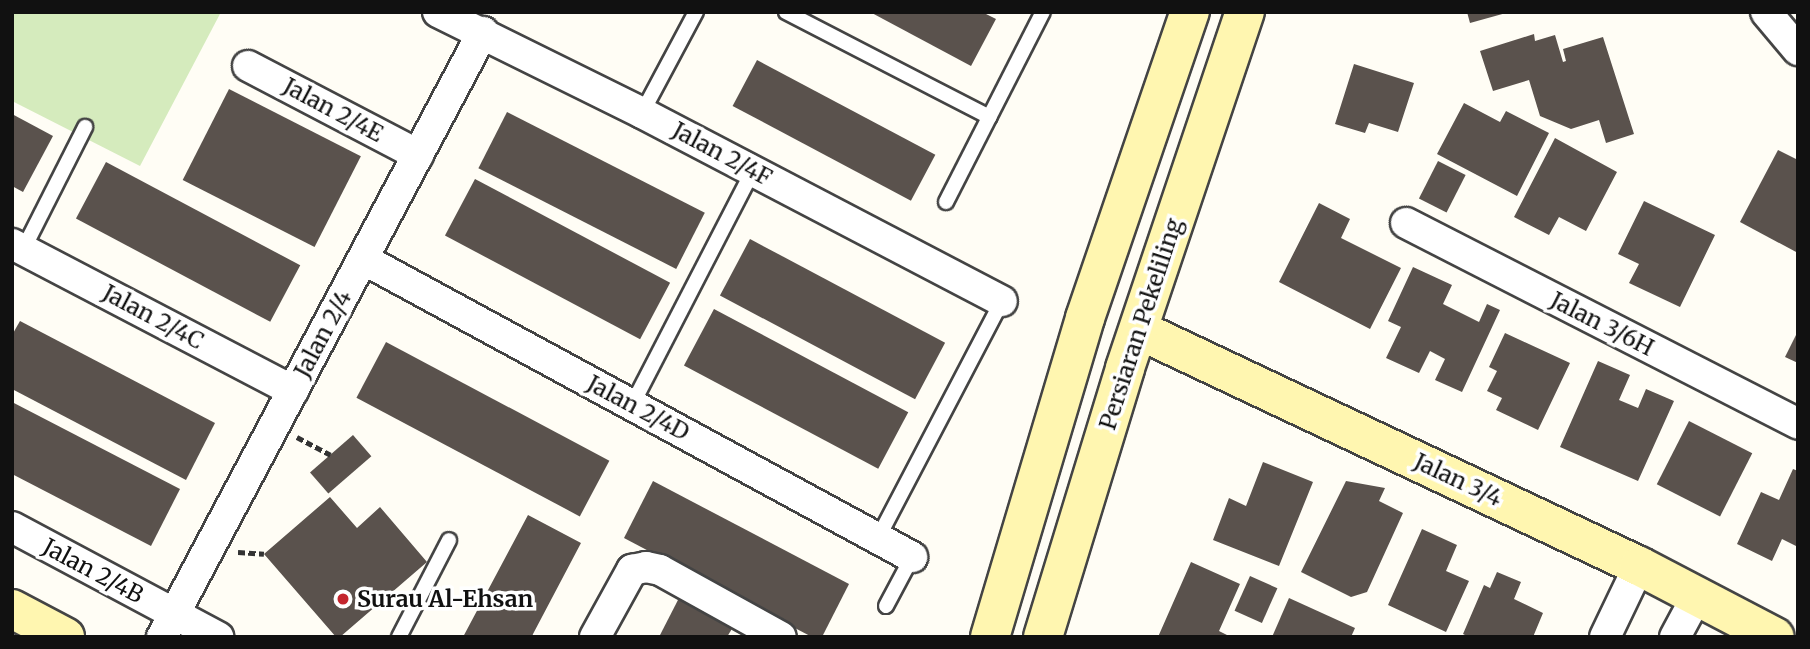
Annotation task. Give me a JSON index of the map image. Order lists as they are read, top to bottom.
{
  "streets": {
    "main road": ["Persiaran Pekeliling", "Jalan 3/4"],
    "street": [
      "Jalan 2/4E",
      "Jalan 2/4F",
      "Jalan 2/4C",
      "Jalan 3/6H",
      "Jalan 2/4",
      "Jalan 2/4D",
      "Jalan 2/4B"
    ]
  },
  "crossings": [
    ["Jalan 2/4E", "Jalan 2/4"],
    ["Jalan 2/4F", "Jalan 2/4"],
    ["Jalan 2/4C", "Jalan 2/4"],
    ["Persiaran Pekeliling", "Jalan 3/4"],
    ["Jalan 2/4", "Jalan 2/4D"],
    ["Jalan 2/4", "Jalan 2/4B"]
  ],
  "places": ["Surau Al-Ehsan"]
}
